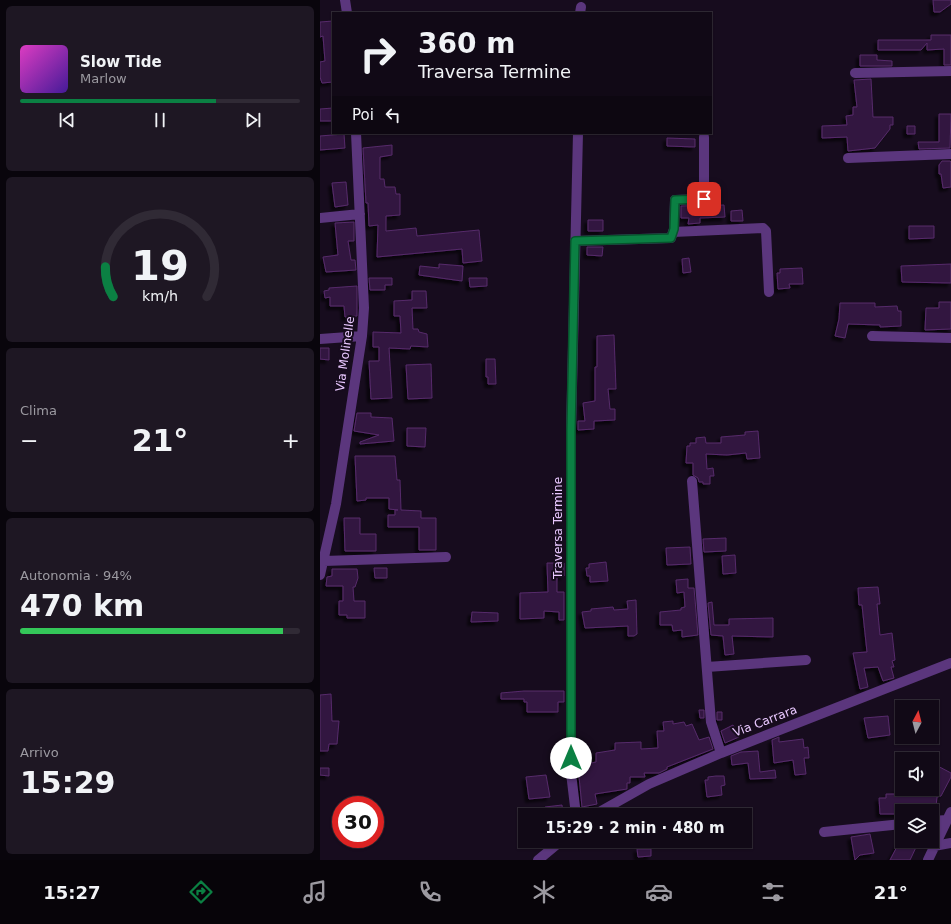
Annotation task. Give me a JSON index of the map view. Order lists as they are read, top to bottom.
{
  "streets": {
    "street": ["Via Molinelle", "Traversa Termine", "Via Carrara"]
  },
  "north": "top",
  "page": {
    "turn": ["360 m", "Traversa Termine"],
    "song": ["Slow Tide", "Marlow"],
    "then": "Poi",
    "tile": [
      "Clima",
      ["Autonomia · 94%", "470 km"],
      ["Arrivo", "15:29"]
    ],
    "heat": ["−", "21°", "+"],
    "limit": "30",
    "trip": "15:29 · 2 min · 480 m",
    "tabs": ["15:27", "21°"],
    "gauge": ["19", "km/h"]
  }
}
